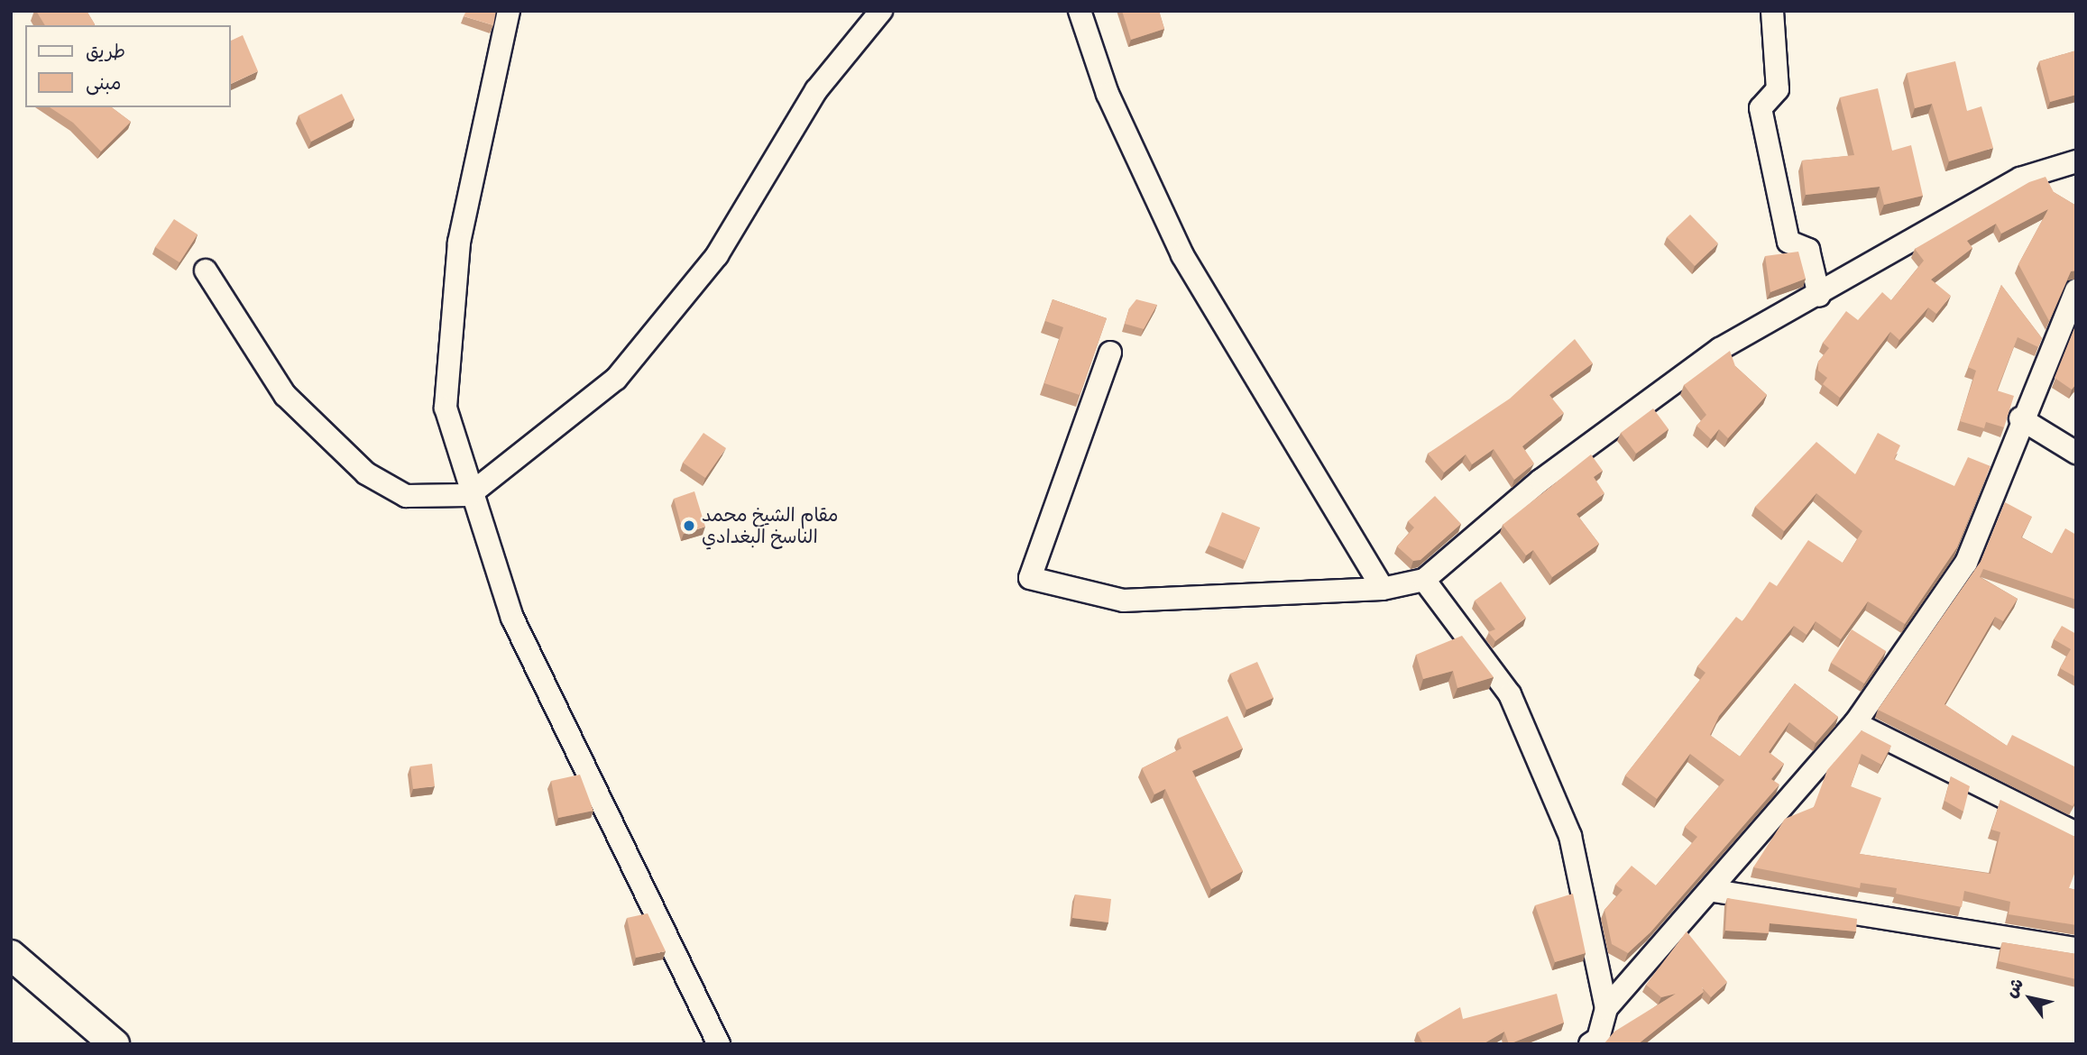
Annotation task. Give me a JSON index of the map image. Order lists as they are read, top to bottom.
{
  "places": ["مقام الشيخ محمد الناسخ البغدادي"],
  "legend": ["طريق", "مبنى"],
  "north": "top left"
}
